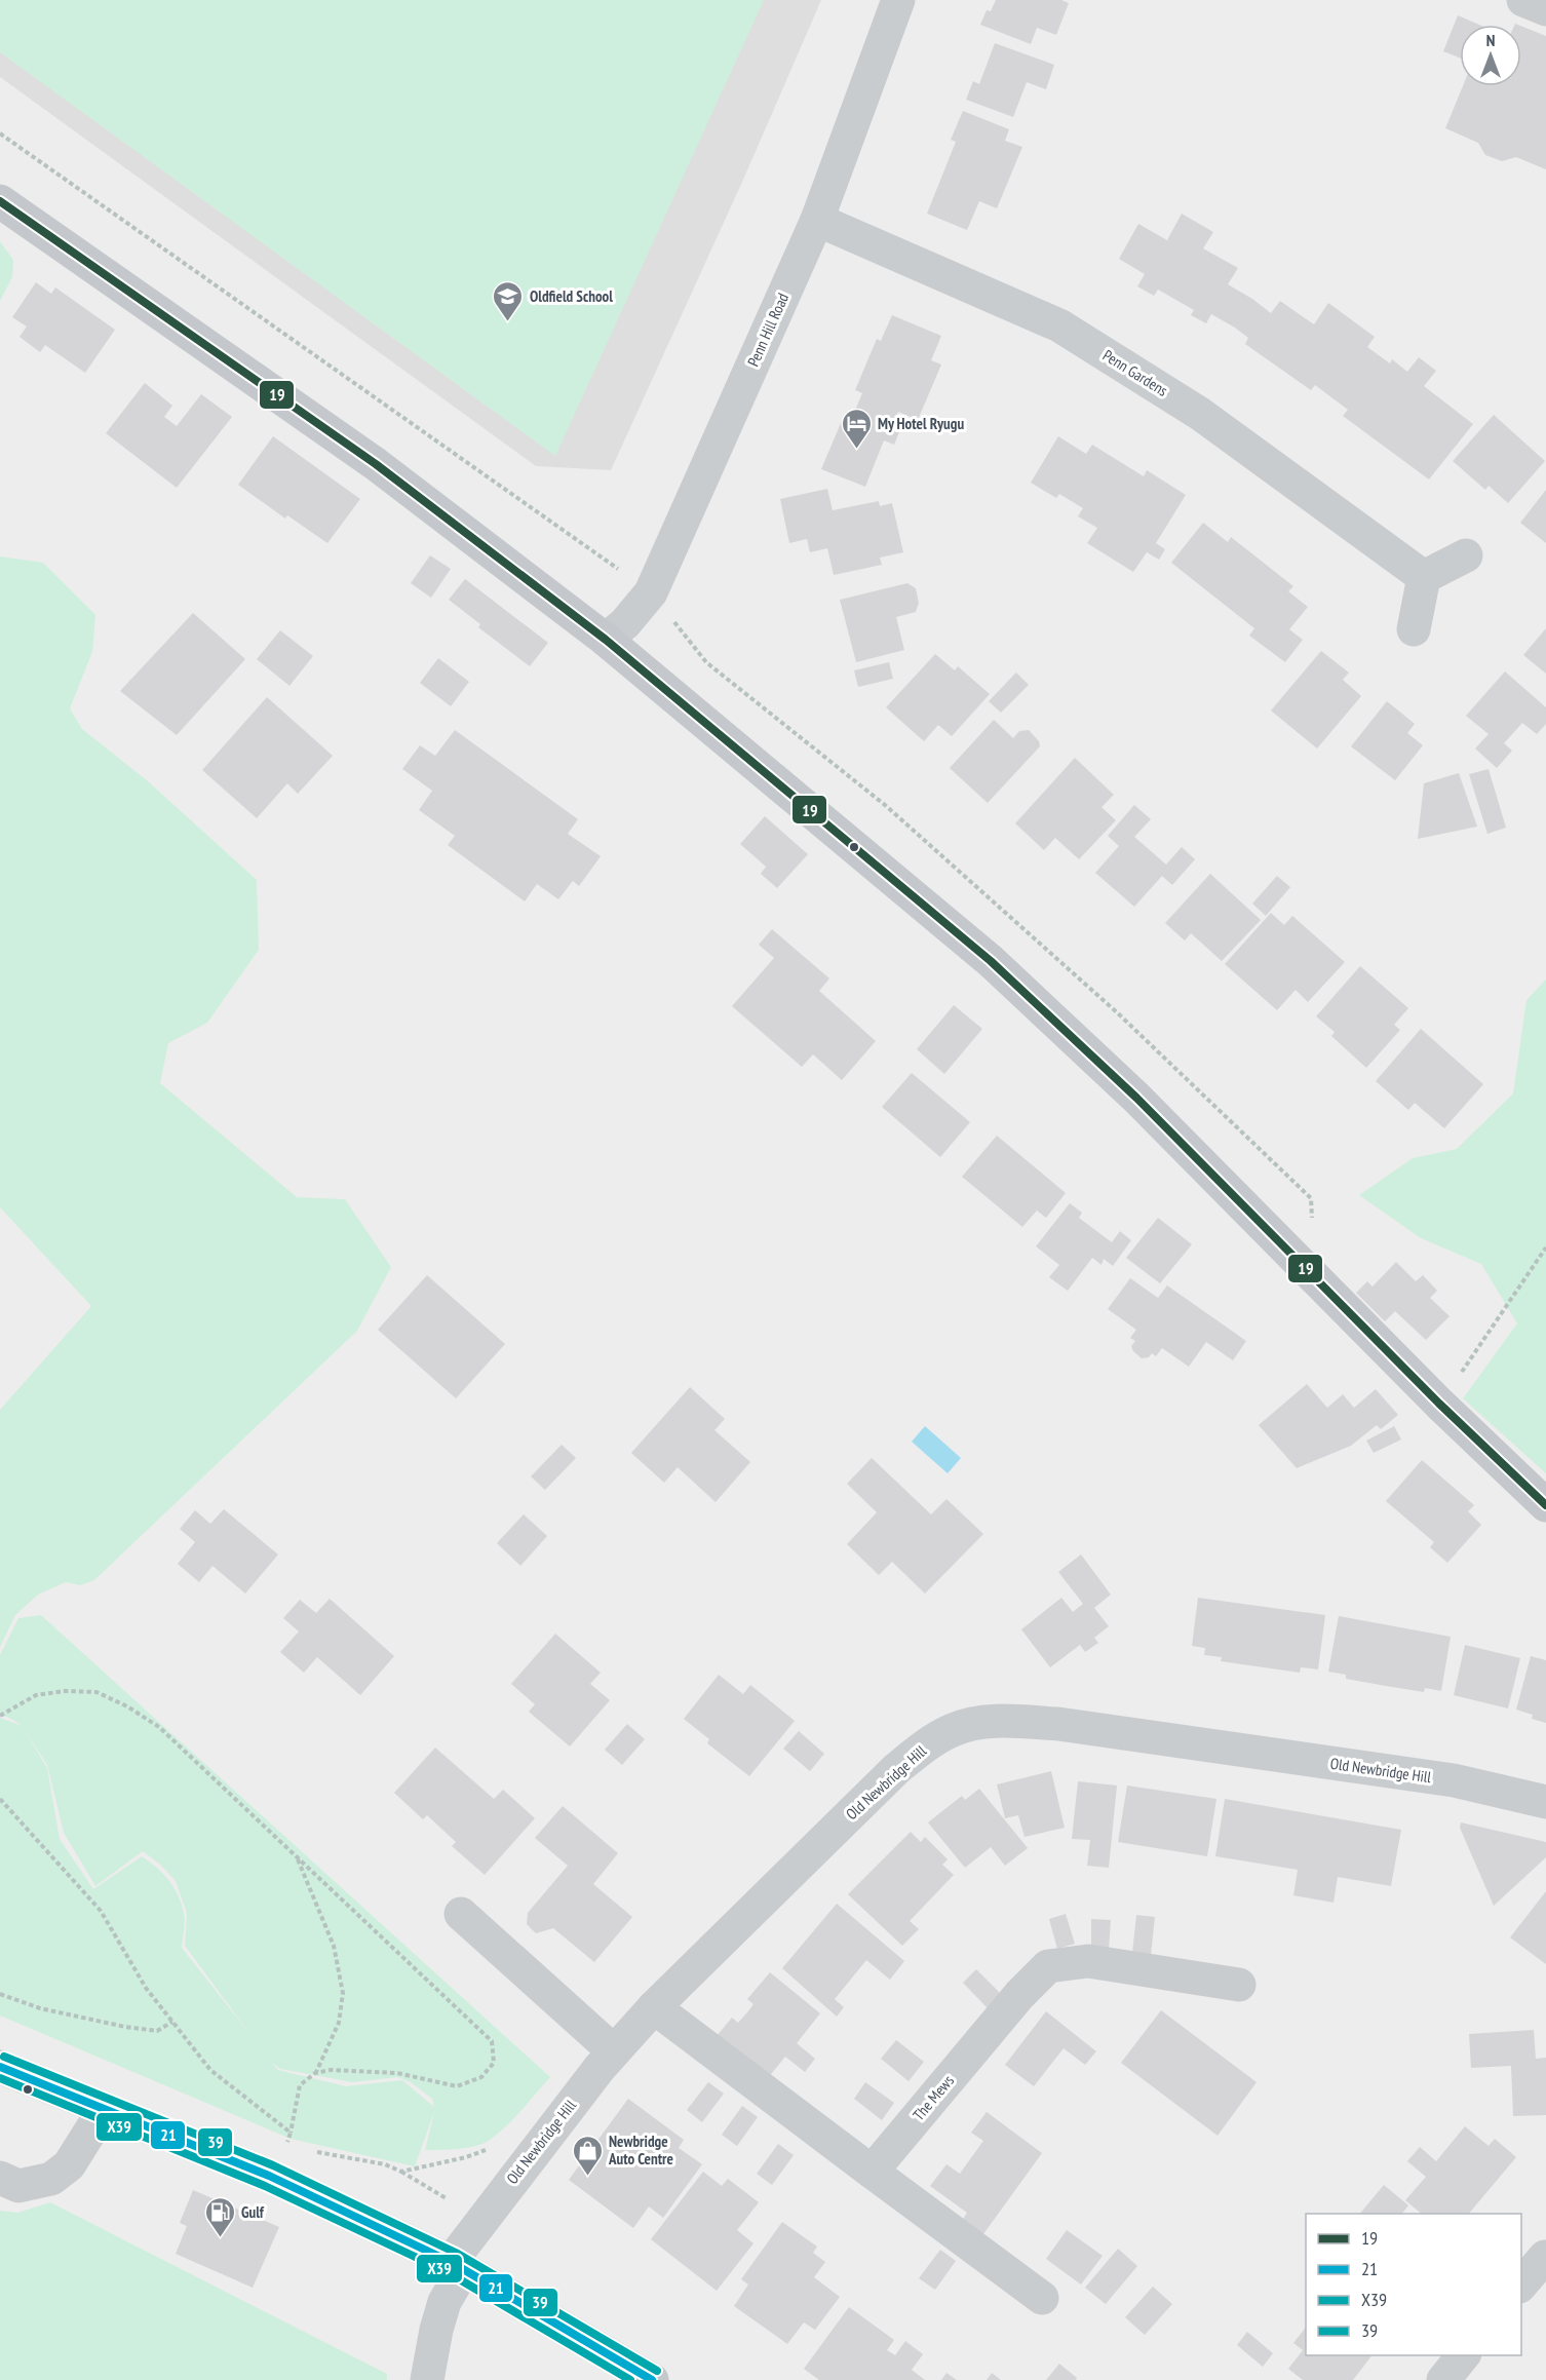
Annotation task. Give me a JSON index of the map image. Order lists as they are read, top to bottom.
{
  "streets": {
    "street": [
      "Penn Hill Road",
      "Penn Gardens",
      "Old Newbridge Hill",
      "The Mews"
    ]
  },
  "crossings": [
    ["Penn Hill Road", "Penn Gardens"]
  ],
  "places": {
    "school or university": ["Oldfield School"],
    "hotel": ["My Hotel Ryugu"],
    "shop": ["Newbridge Auto Centre"],
    "fuel station": ["Gulf"]
  },
  "lines": [
    "transit line 19",
    "transit line 39",
    "transit line 21",
    "transit line X39"
  ],
  "legend": [
    "19",
    "21",
    "X39",
    "39"
  ],
  "north": "top"
}
